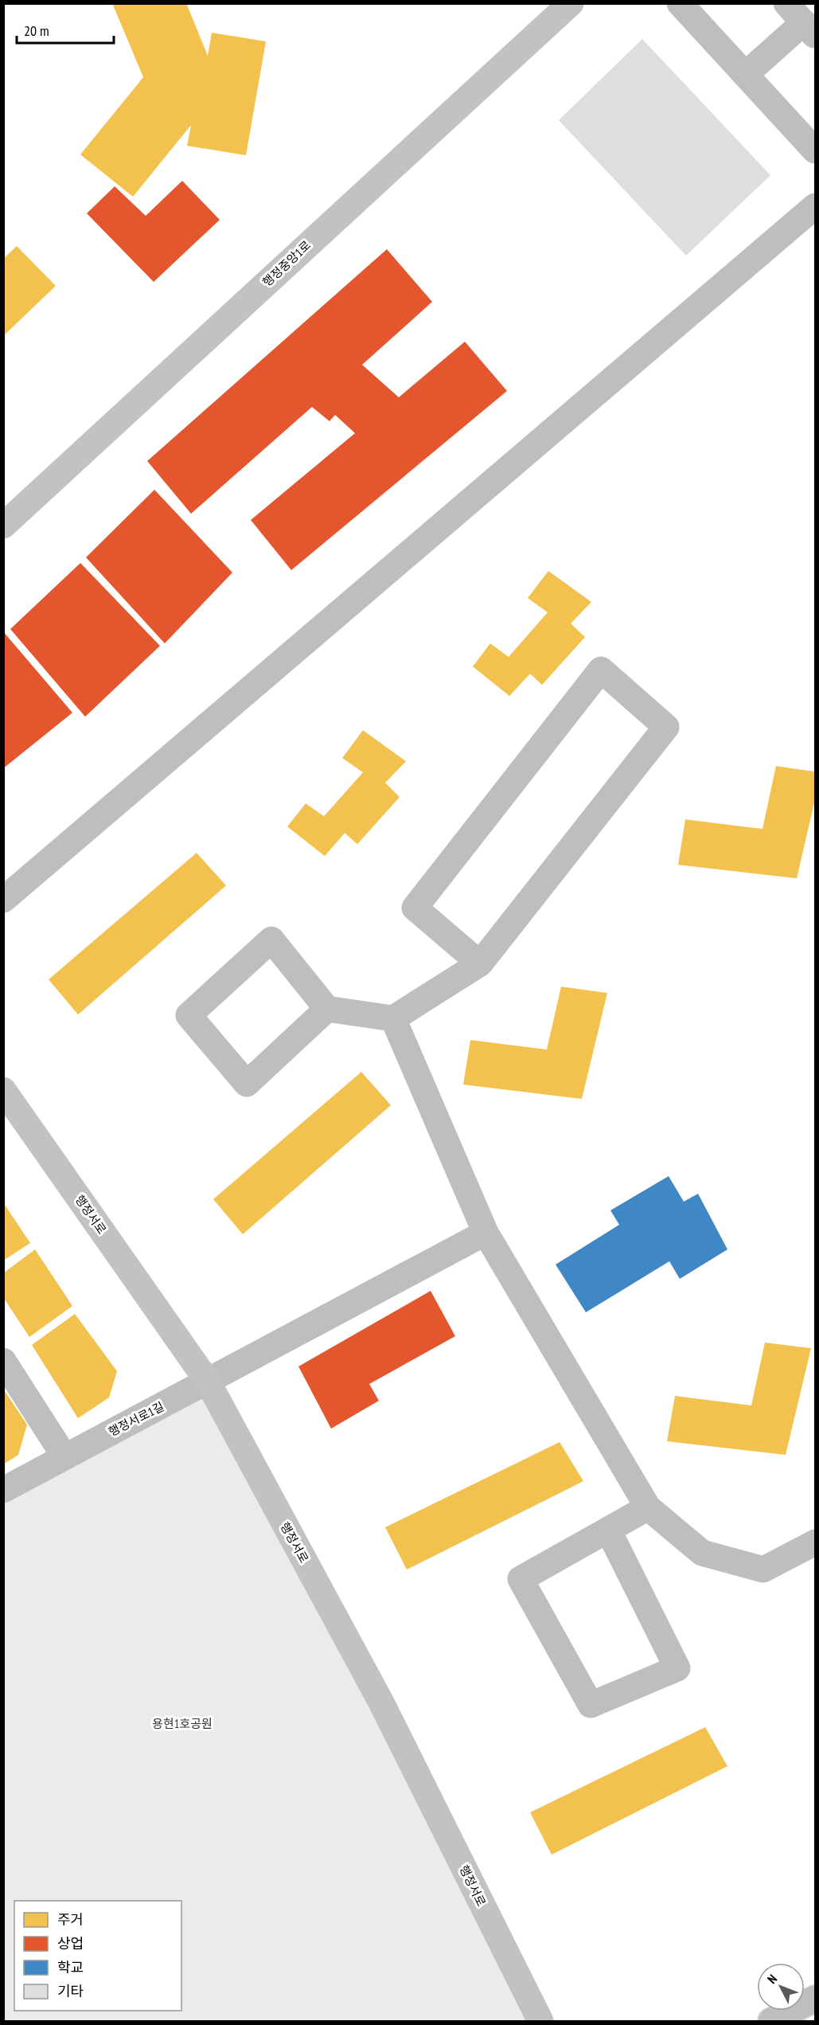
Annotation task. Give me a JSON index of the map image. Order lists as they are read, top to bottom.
{
  "streets": {
    "street": ["행정중앙1로", "행정서로", "행정서로1길"]
  },
  "crossings": [
    ["행정서로", "행정서로1길"]
  ],
  "parks": ["용현1호공원"],
  "legend": [
    "주거",
    "상업",
    "학교",
    "기타"
  ],
  "scale_bar": "20 m",
  "north": "top left"
}
